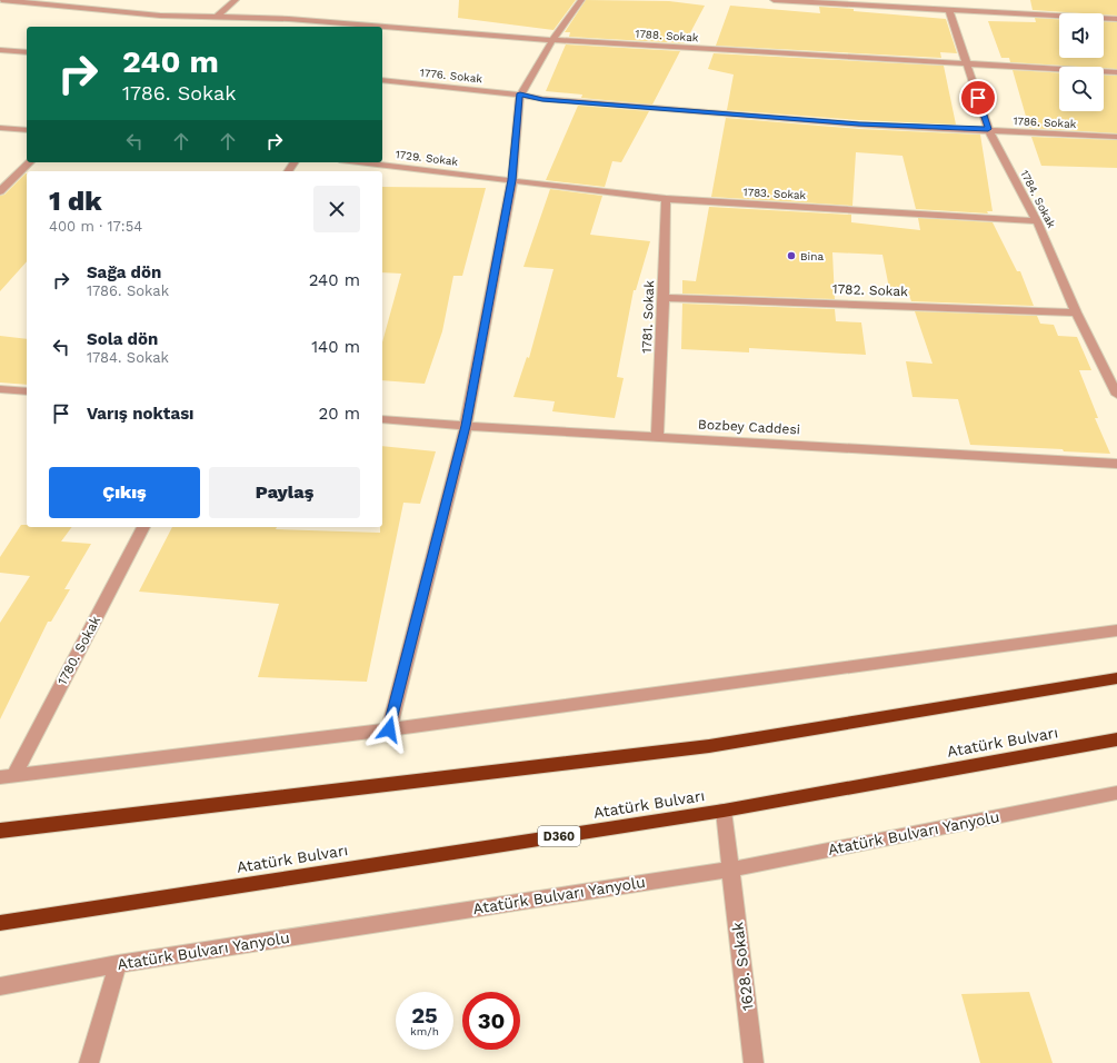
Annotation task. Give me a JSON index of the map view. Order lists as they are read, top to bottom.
{
  "streets": {
    "highway": ["Atatürk Bulvarı", "D360"],
    "street": [
      "1788. Sokak",
      "1776. Sokak",
      "1786. Sokak",
      "1729. Sokak",
      "1783. Sokak",
      "1784. Sokak",
      "1782. Sokak",
      "1781. Sokak",
      "Bozbey Caddesi",
      "1780. Sokak",
      "Atatürk Bulvarı Yanyolu",
      "1628. Sokak"
    ]
  },
  "crossings": [
    ["1788. Sokak", "1784. Sokak"],
    ["1776. Sokak", "1786. Sokak"],
    ["1786. Sokak", "1784. Sokak"],
    ["1729. Sokak", "1783. Sokak"],
    ["1783. Sokak", "1784. Sokak"],
    ["1783. Sokak", "1781. Sokak"],
    ["1784. Sokak", "1782. Sokak"],
    ["1782. Sokak", "1781. Sokak"],
    ["1781. Sokak", "Bozbey Caddesi"],
    ["Atatürk Bulvarı", "1628. Sokak"],
    ["Atatürk Bulvarı Yanyolu", "1628. Sokak"]
  ],
  "places": ["Bina"],
  "page": {
    "turn": ["240 m", "1786. Sokak"],
    "heading": ["1 dk", "400 m · 17:54"],
    "list": [
      {
        "name": "Sağa dön",
        "note": "1786. Sokak",
        "value": "240 m"
      },
      {
        "name": "Sola dön",
        "note": "1784. Sokak",
        "value": "140 m"
      },
      {
        "name": "Varış noktası",
        "value": "20 m"
      }
    ],
    "buttons": ["Çıkış", "Paylaş"],
    "speed": "25 km/h",
    "limit": "30"
  }
}
